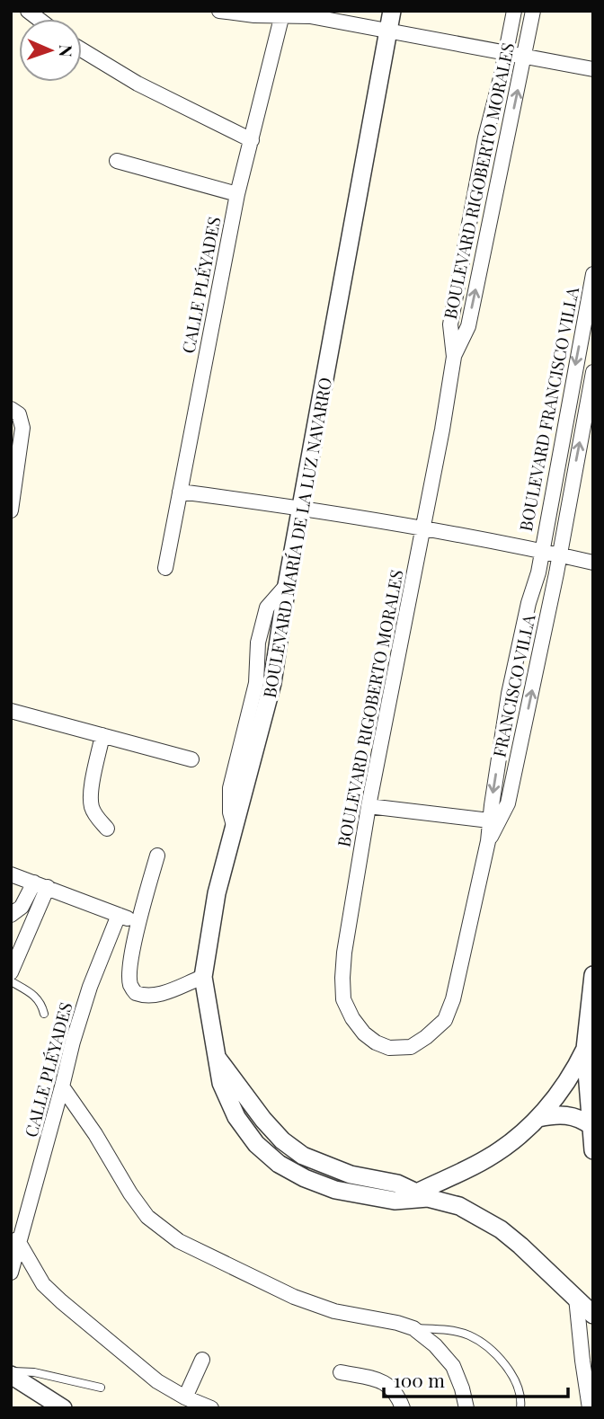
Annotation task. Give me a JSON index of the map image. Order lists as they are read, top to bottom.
{
  "streets": {
    "street": [
      "BOULEVARD RIGOBERTO MORALES",
      "CALLE PLÉYADES",
      "BOULEVARD FRANCISCO VILLA",
      "BOULEVARD MARÍA DE LA LUZ NAVARRO",
      "FRANCISCO VILLA"
    ]
  },
  "crossings": [
    ["BOULEVARD RIGOBERTO MORALES", "BOULEVARD FRANCISCO VILLA"],
    ["BOULEVARD RIGOBERTO MORALES", "FRANCISCO VILLA"],
    ["BOULEVARD FRANCISCO VILLA", "FRANCISCO VILLA"]
  ],
  "one_way": ["BOULEVARD FRANCISCO VILLA", "FRANCISCO VILLA"],
  "scale_bar": "100 m",
  "north": "right"
}
